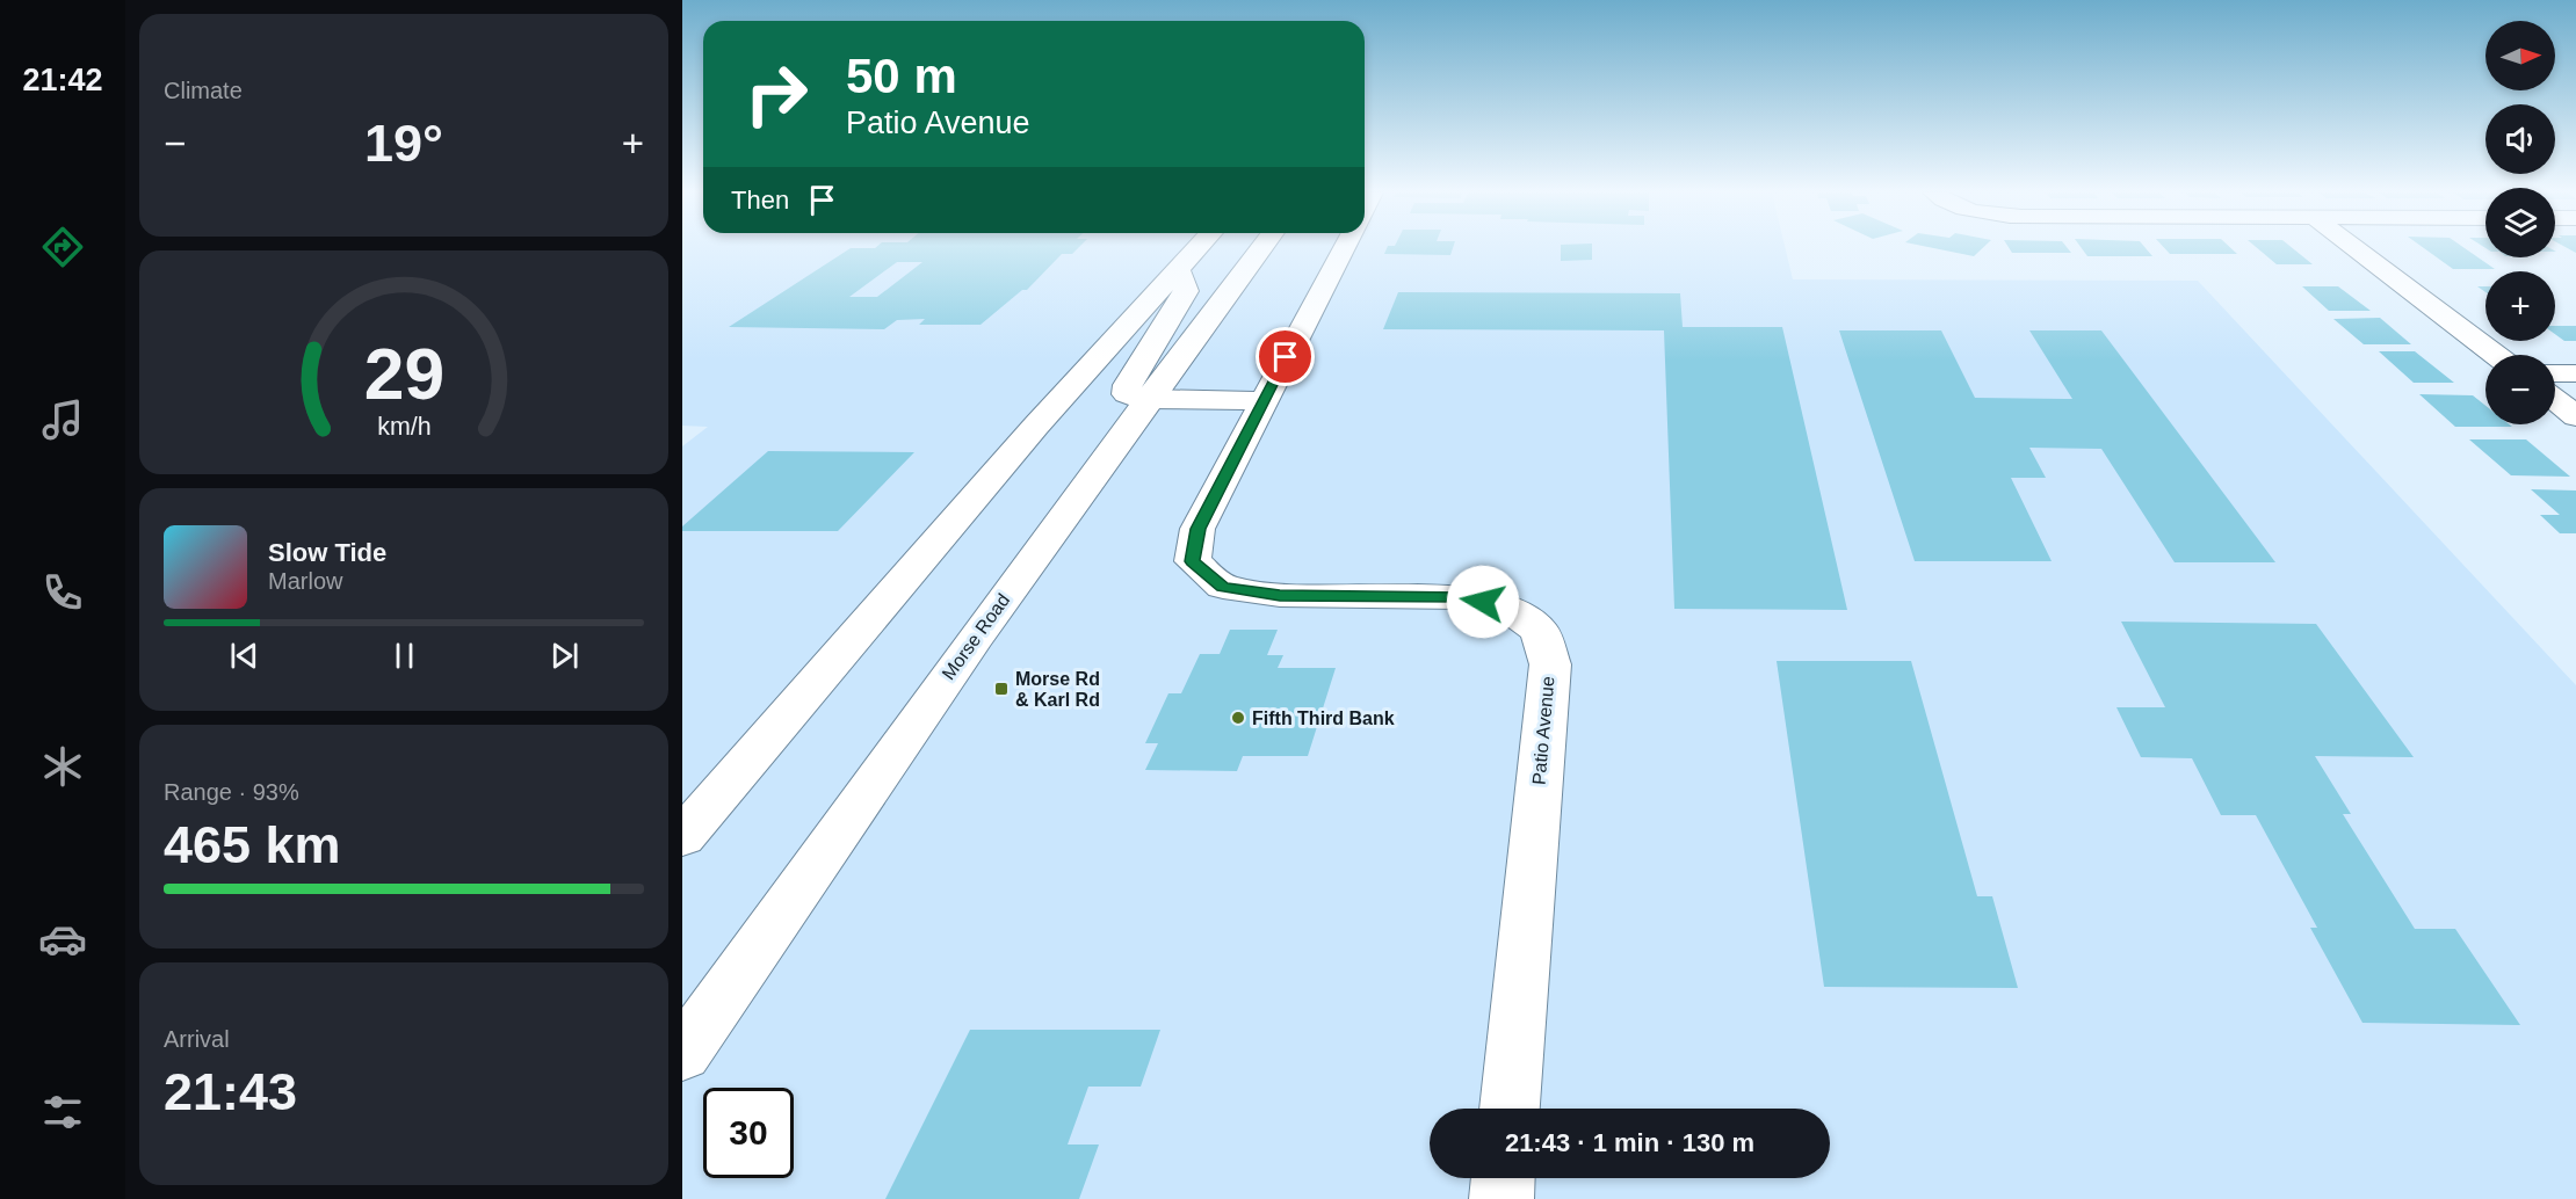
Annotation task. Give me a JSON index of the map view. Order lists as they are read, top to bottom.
{
  "streets": {
    "street": ["Morse Road", "Patio Avenue"]
  },
  "places": {
    "transit": ["Morse Rd & Karl Rd"],
    "other": ["Fifth Third Bank"]
  },
  "north": "right",
  "page": {
    "tabs": "21:42",
    "tile": [
      "Climate",
      ["Range · 93%", "465 km"],
      ["Arrival", "21:43"]
    ],
    "map_buttons": ["+", "−"],
    "turn": ["50 m", "Patio Avenue"],
    "heat": ["−", "19°", "+"],
    "then": "Then",
    "song": ["Slow Tide", "Marlow"],
    "limit": "30",
    "trip": "21:43 · 1 min · 130 m",
    "gauge": ["29", "km/h"]
  }
}
